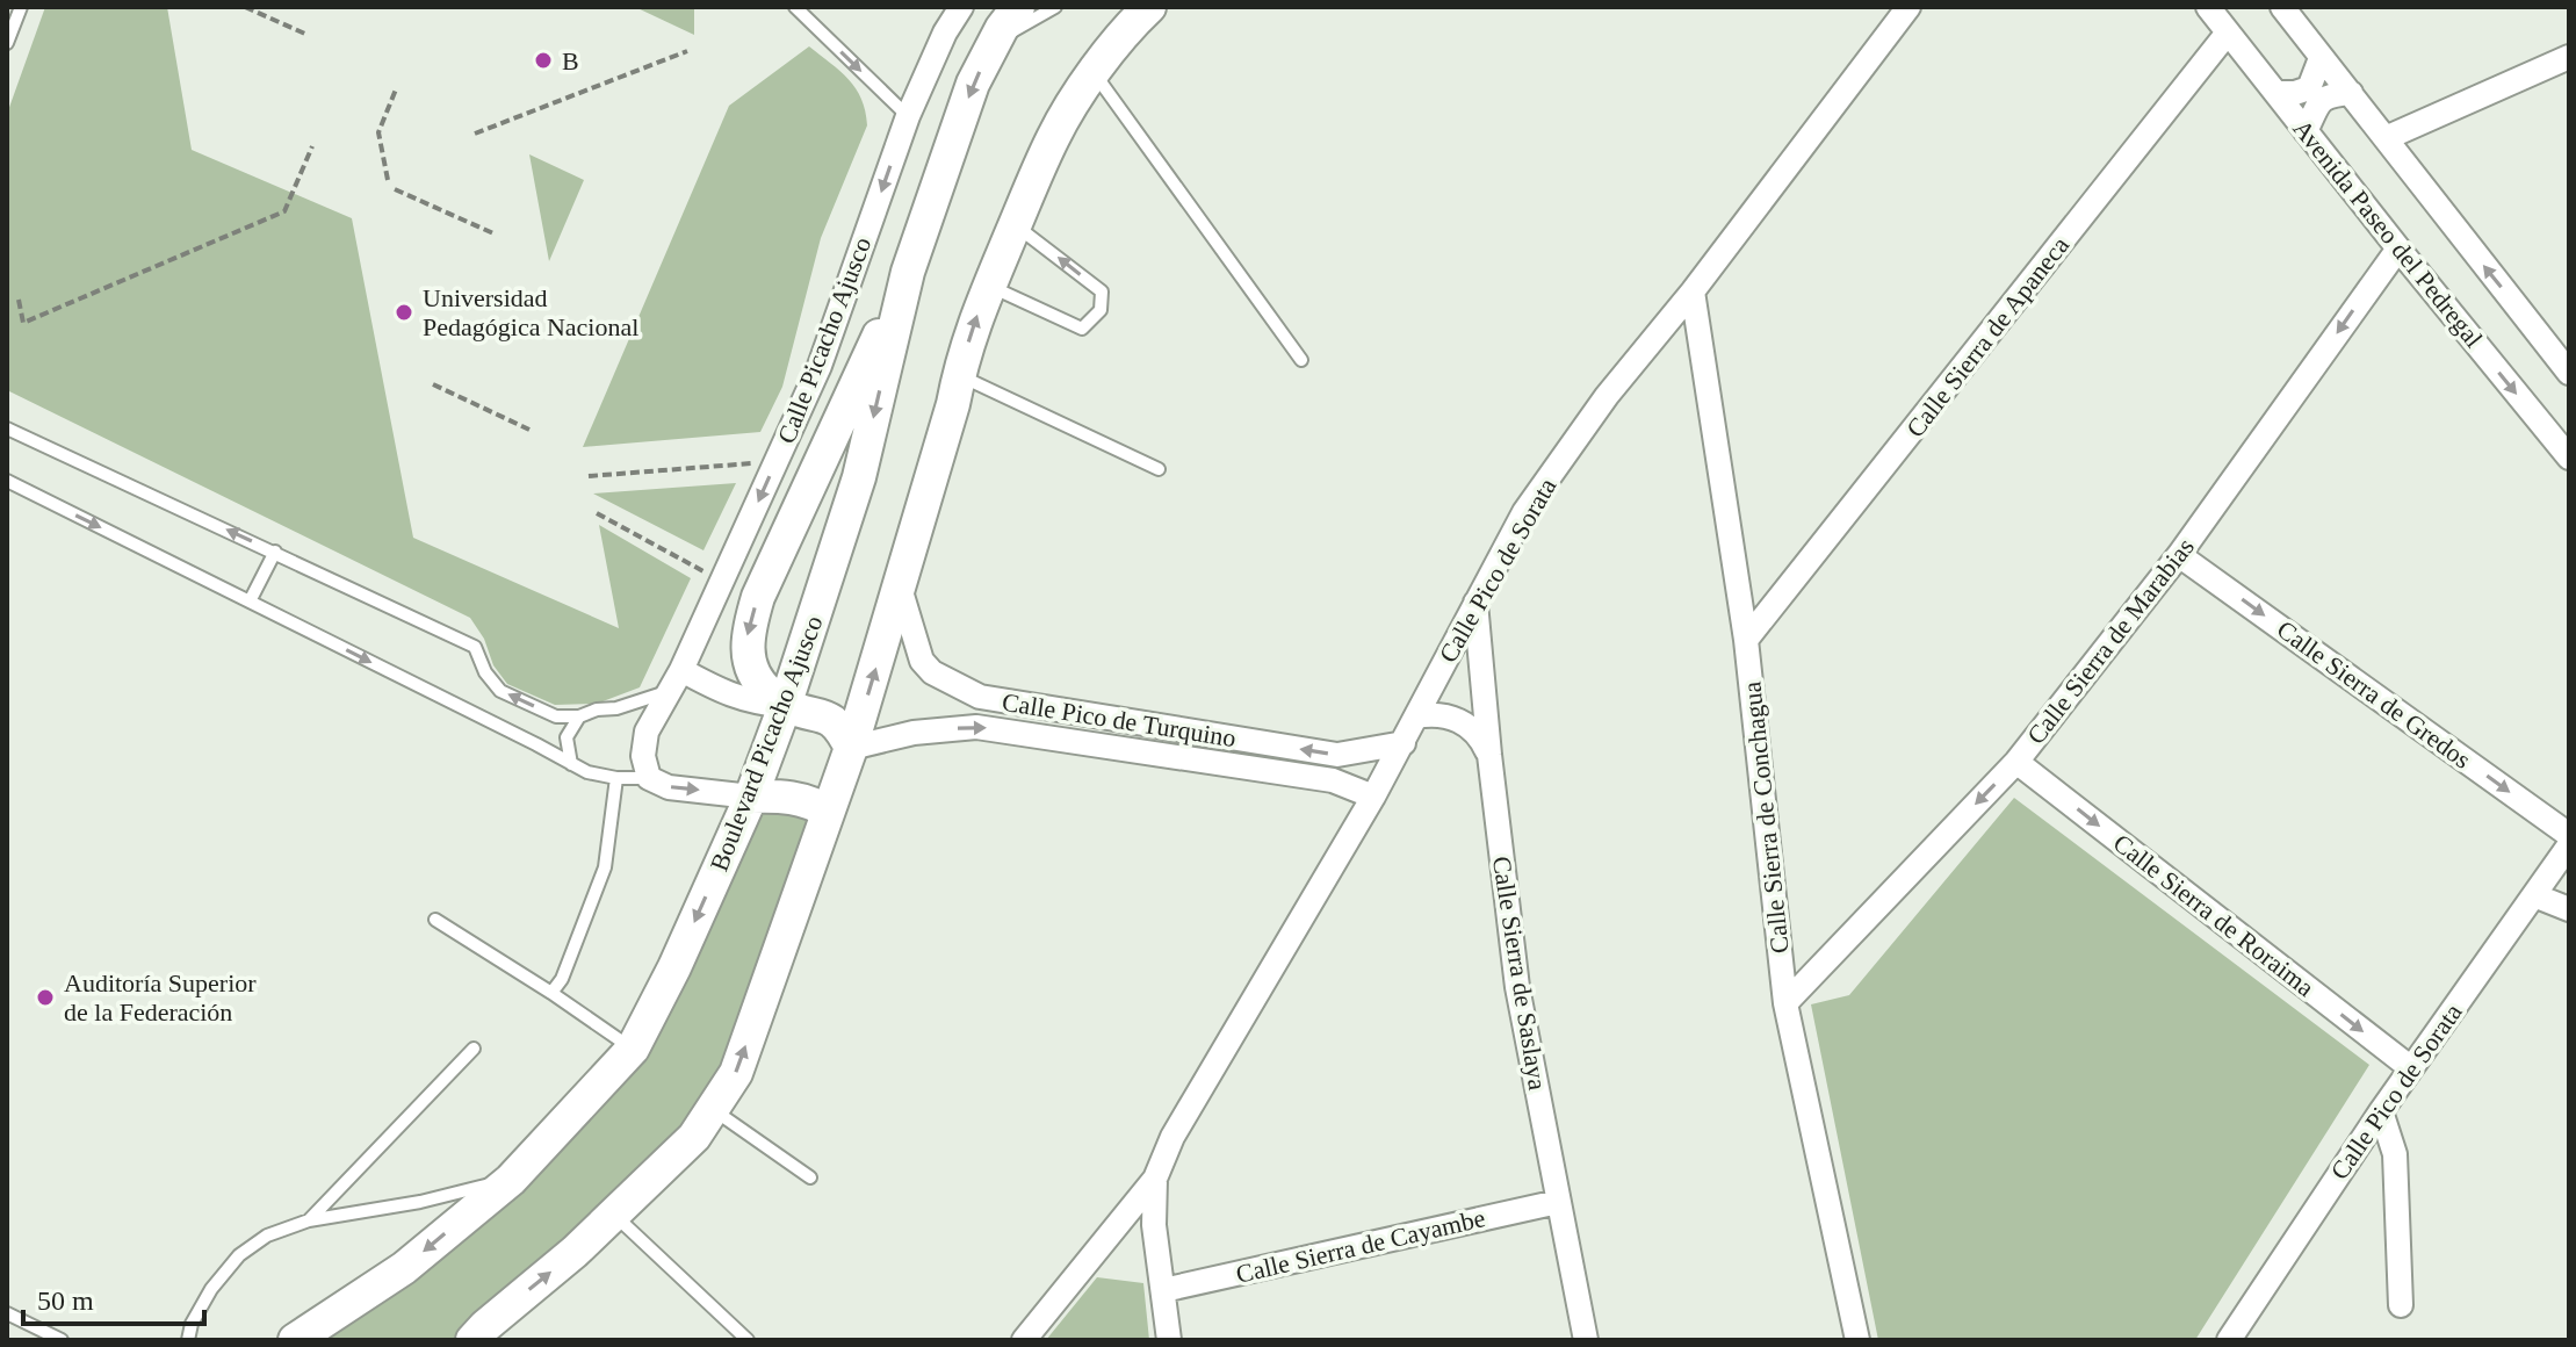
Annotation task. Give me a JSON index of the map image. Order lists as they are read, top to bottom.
{
  "streets": {
    "main road": ["Boulevard Picacho Ajusco"],
    "street": [
      "Avenida Paseo del Pedregal",
      "Calle Sierra de Apaneca",
      "Calle Picacho Ajusco",
      "Calle Pico de Sorata",
      "Calle Sierra de Marabias",
      "Calle Sierra de Gredos",
      "Calle Pico de Turquino",
      "Calle Sierra de Conchagua",
      "Calle Sierra de Roraima",
      "Calle Sierra de Saslaya",
      "Calle Sierra de Cayambe"
    ]
  },
  "crossings": [
    ["Avenida Paseo del Pedregal", "Calle Sierra de Apaneca"],
    ["Avenida Paseo del Pedregal", "Calle Sierra de Marabias"],
    ["Calle Sierra de Apaneca", "Calle Sierra de Conchagua"],
    ["Calle Pico de Sorata", "Calle Pico de Turquino"],
    ["Calle Pico de Sorata", "Calle Sierra de Conchagua"],
    ["Calle Pico de Sorata", "Calle Sierra de Roraima"],
    ["Calle Pico de Sorata", "Calle Sierra de Saslaya"],
    ["Calle Pico de Sorata", "Calle Sierra de Cayambe"],
    ["Calle Sierra de Marabias", "Calle Sierra de Gredos"],
    ["Calle Sierra de Marabias", "Calle Sierra de Conchagua"],
    ["Calle Sierra de Marabias", "Calle Sierra de Roraima"],
    ["Calle Sierra de Saslaya", "Calle Sierra de Cayambe"]
  ],
  "one_way": [
    "Calle Picacho Ajusco",
    "Calle Sierra de Marabias",
    "Calle Sierra de Gredos",
    "Calle Sierra de Roraima"
  ],
  "places": ["B", "Universidad Pedagógica Nacional", "Auditoría Superior de la Federación"],
  "scale_bar": "50 m"
}
